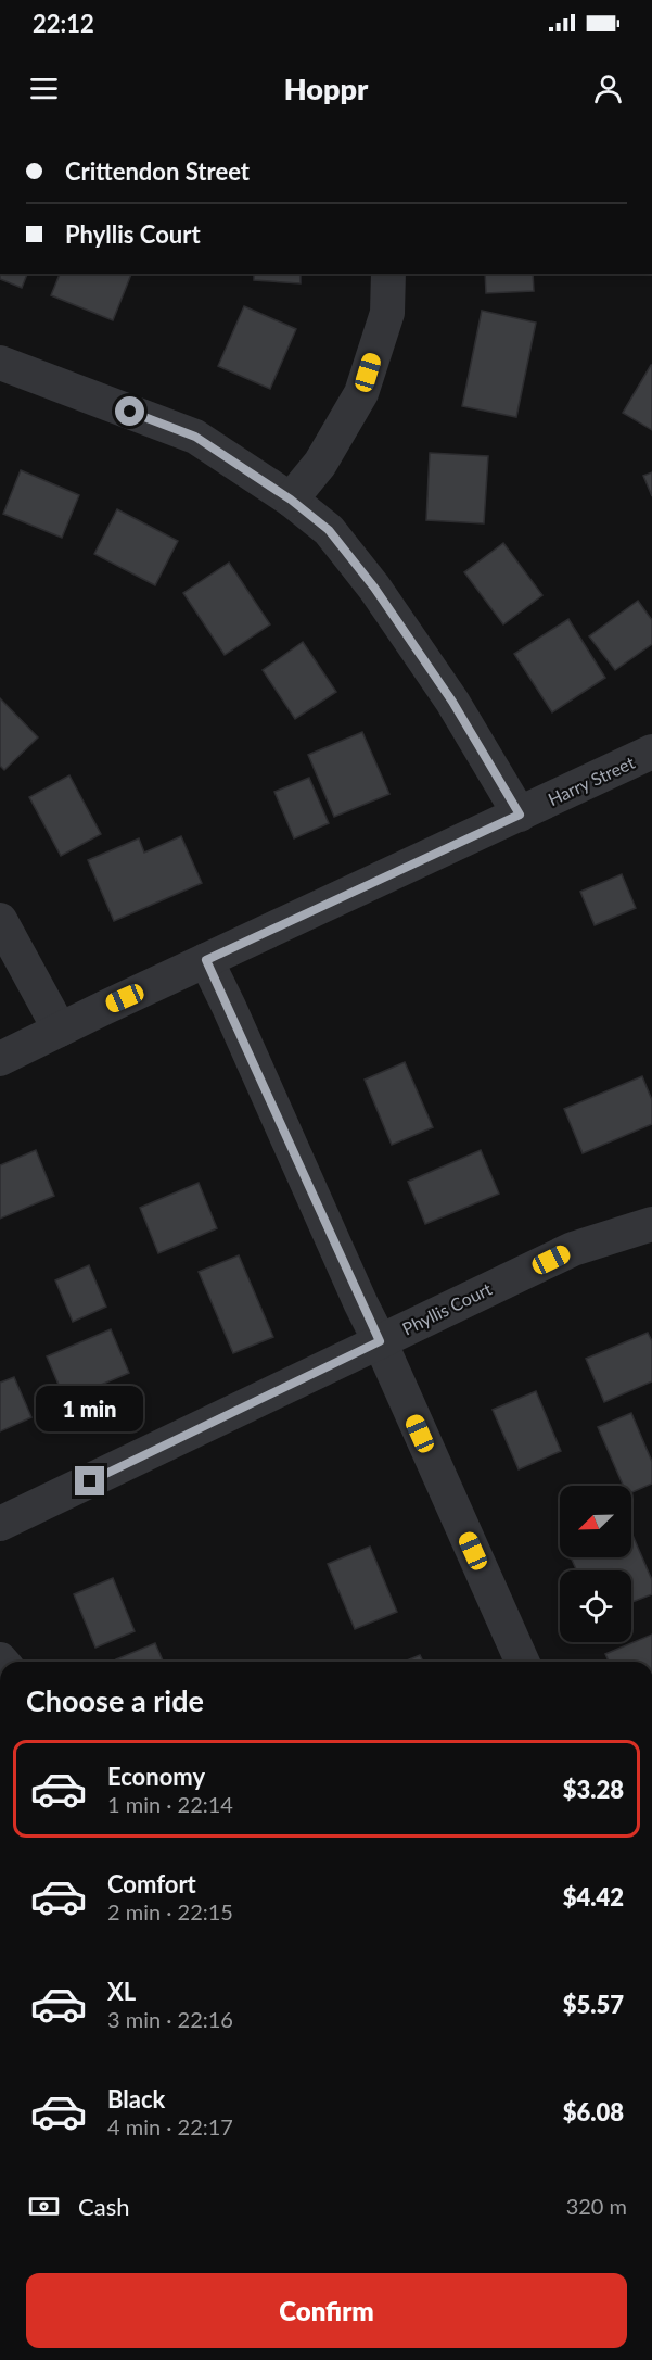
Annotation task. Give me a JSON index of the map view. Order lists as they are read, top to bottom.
{
  "streets": {
    "street": ["Harry Street", "Phyllis Court"]
  },
  "north": "bottom left",
  "page": {
    "status": "22:12",
    "header": "Hoppr",
    "banner": ["Crittendon Street", "Phyllis Court"],
    "bubble": "1 min",
    "heading": "Choose a ride",
    "list": [
      {
        "name": "Economy",
        "note": "1 min · 22:14",
        "value": "$3.28"
      },
      {
        "name": "Comfort",
        "note": "2 min · 22:15",
        "value": "$4.42"
      },
      {
        "name": "XL",
        "note": "3 min · 22:16",
        "value": "$5.57"
      },
      {
        "name": "Black",
        "note": "4 min · 22:17",
        "value": "$6.08"
      }
    ],
    "pay": ["Cash", "320 m"],
    "buttons": "Confirm"
  }
}
